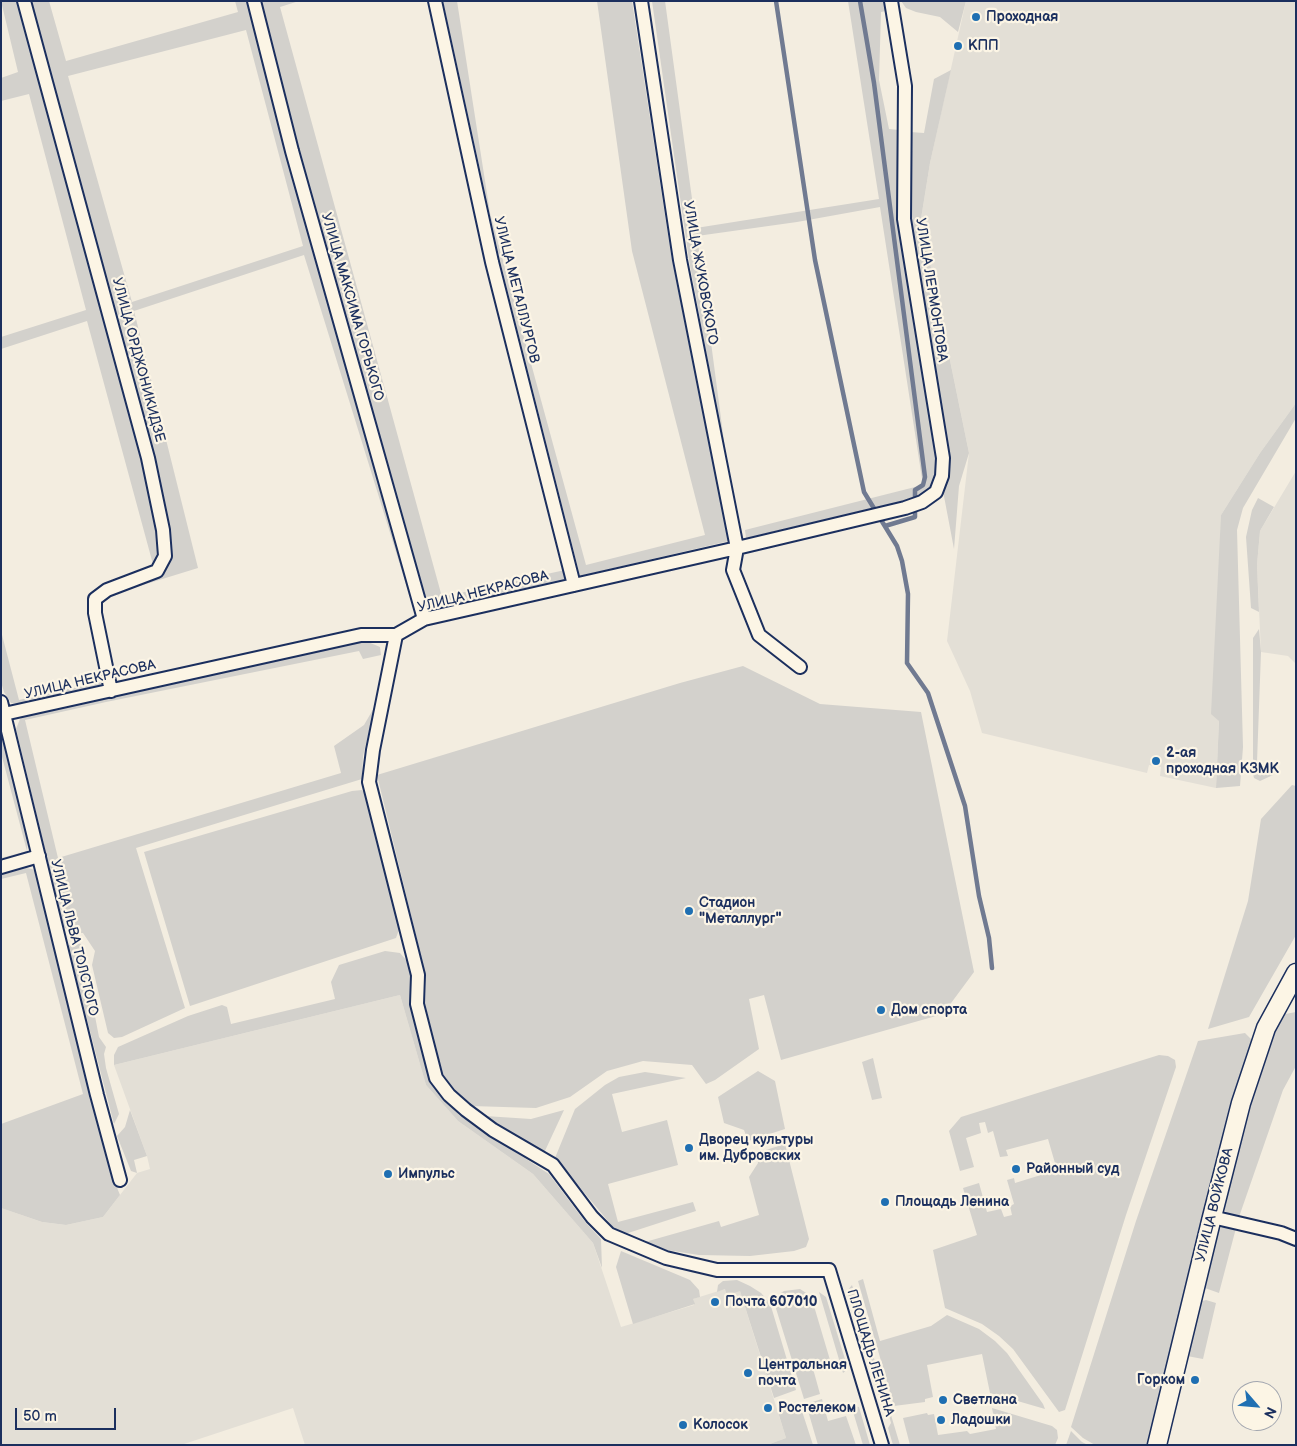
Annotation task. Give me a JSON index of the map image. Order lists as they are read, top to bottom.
{
  "streets": {
    "street": [
      "УЛИЦА ЖУКОВСКОГО",
      "УЛИЦА МЕТАЛЛУРГОВ",
      "УЛИЦА ЛЕРМОНТОВА",
      "УЛИЦА МАКСИМА ГОРЬКОГО",
      "УЛИЦА ОРДЖОНИКИДЗЕ",
      "УЛИЦА НЕКРАСОВА",
      "УЛИЦА ЛЬВА ТОЛСТОГО",
      "УЛИЦА ВОЙКОВА",
      "ПЛОЩАДЬ ЛЕНИНА"
    ]
  },
  "crossings": [
    ["УЛИЦА ЖУКОВСКОГО", "УЛИЦА НЕКРАСОВА"],
    ["УЛИЦА МЕТАЛЛУРГОВ", "УЛИЦА НЕКРАСОВА"],
    ["УЛИЦА ЛЕРМОНТОВА", "УЛИЦА НЕКРАСОВА"],
    ["УЛИЦА МАКСИМА ГОРЬКОГО", "УЛИЦА НЕКРАСОВА"],
    ["УЛИЦА ОРДЖОНИКИДЗЕ", "УЛИЦА НЕКРАСОВА"],
    ["УЛИЦА НЕКРАСОВА", "УЛИЦА ЛЬВА ТОЛСТОГО"],
    ["УЛИЦА НЕКРАСОВА", "ПЛОЩАДЬ ЛЕНИНА"]
  ],
  "places": [
    "Проходная",
    "КПП",
    "2-ая проходная КЗМК",
    "Стадион \"Металлург\"",
    "Дом спорта",
    "Дворец культуры им. Дубровских",
    "Районный суд",
    "Импульс",
    "Площадь Ленина",
    "Почта 607010",
    "Центральная почта",
    "Горком",
    "Светлана",
    "Ростелеком",
    "Ладошки",
    "Колосок"
  ],
  "scale_bar": "50 m",
  "north": "bottom right"
}
